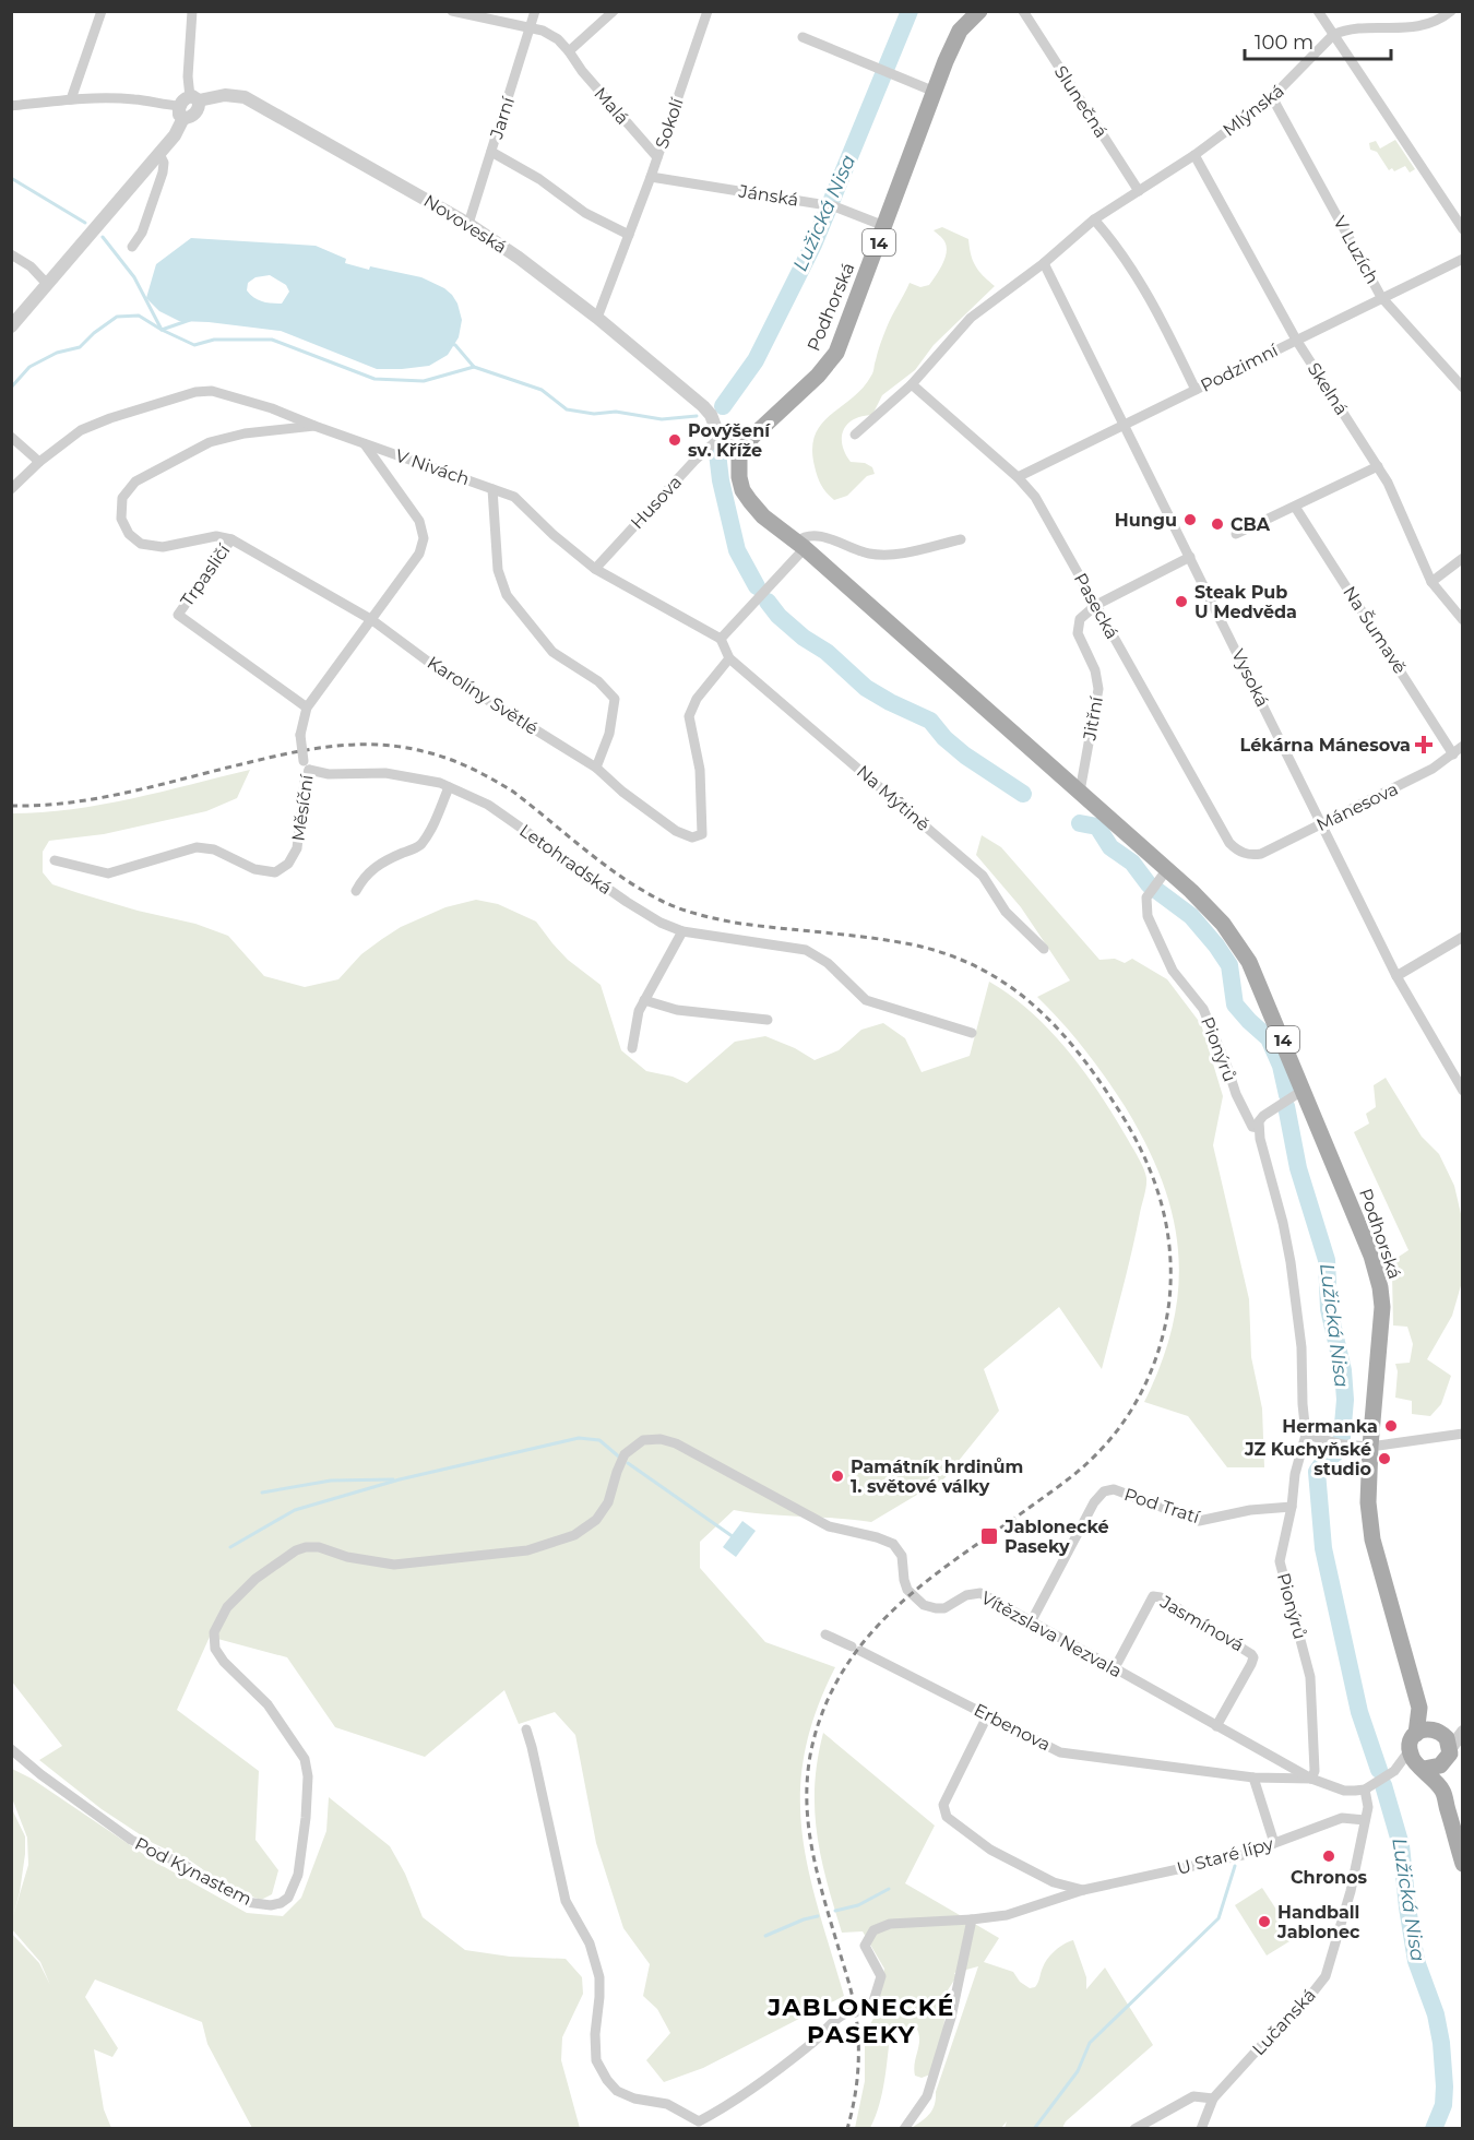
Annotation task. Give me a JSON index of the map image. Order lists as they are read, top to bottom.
{
  "streets": {
    "main road": ["14", "Podhorská"],
    "street": [
      "Slunečná",
      "Malá",
      "Mlýnská",
      "Jarní",
      "Sokolí",
      "Jánská",
      "Novoveská",
      "V Luzích",
      "Podzimní",
      "Skelná",
      "V Nivách",
      "Husova",
      "Trpasličí",
      "Pasecká",
      "Na Šumavě",
      "Vysoká",
      "Karolíny Světlé",
      "Jitřní",
      "Na Mýtině",
      "Mánesova",
      "Měsíční",
      "Letohradská",
      "Pionýrů",
      "Pod Tratí",
      "Jasmínová",
      "Vítězslava Nezvala",
      "Erbenova",
      "U Staré lípy",
      "Pod Kynastem",
      "Lučanská"
    ]
  },
  "crossings": [
    ["Slunečná", "Mlýnská"],
    ["Malá", "Jarní"],
    ["Malá", "Sokolí"],
    ["Mlýnská", "V Luzích"],
    ["Mlýnská", "Skelná"],
    ["Mlýnská", "Pasecká"],
    ["Mlýnská", "Vysoká"],
    ["Jarní", "Novoveská"],
    ["Sokolí", "Jánská"],
    ["Sokolí", "Novoveská"],
    ["Jánská", "Podhorská"],
    ["Novoveská", "Husova"],
    ["14", "Podhorská"],
    ["V Luzích", "Podzimní"],
    ["Podhorská", "Jitřní"],
    ["Podhorská", "Pionýrů"],
    ["Podzimní", "Skelná"],
    ["Podzimní", "Pasecká"],
    ["Podzimní", "Vysoká"],
    ["V Nivách", "Husova"],
    ["V Nivách", "Na Mýtině"],
    ["V Nivách", "Měsíční"],
    ["Trpasličí", "Karolíny Světlé"],
    ["Trpasličí", "Měsíční"],
    ["Pasecká", "Jitřní"],
    ["Pasecká", "Mánesova"],
    ["Na Šumavě", "Mánesova"],
    ["Vysoká", "Jitřní"],
    ["Vysoká", "Mánesova"],
    ["Karolíny Světlé", "Na Mýtině"],
    ["Karolíny Světlé", "Měsíční"],
    ["Měsíční", "Letohradská"],
    ["Pionýrů", "Pod Tratí"],
    ["Pionýrů", "Vítězslava Nezvala"],
    ["Pionýrů", "Erbenova"],
    ["Pod Tratí", "Vítězslava Nezvala"],
    ["Jasmínová", "Vítězslava Nezvala"],
    ["Vítězslava Nezvala", "Erbenova"],
    ["Vítězslava Nezvala", "Pod Kynastem"],
    ["Erbenova", "U Staré lípy"],
    ["U Staré lípy", "Lučanská"]
  ],
  "districts": ["JABLONECKÉ PASEKY"],
  "water": ["Lužická Nisa"],
  "places": {
    "other": [
      "Povýšení sv. Kříže",
      "Hungu",
      "CBA",
      "Steak Pub U Medvěda",
      "Hermanka",
      "JZ Kuchyňské studio",
      "Památník hrdinům 1. světové války",
      "Chronos",
      "Handball Jablonec"
    ],
    "health": ["Lékárna Mánesova"],
    "transit": ["Jablonecké Paseky"]
  },
  "scale_bar": "100 m"
}
